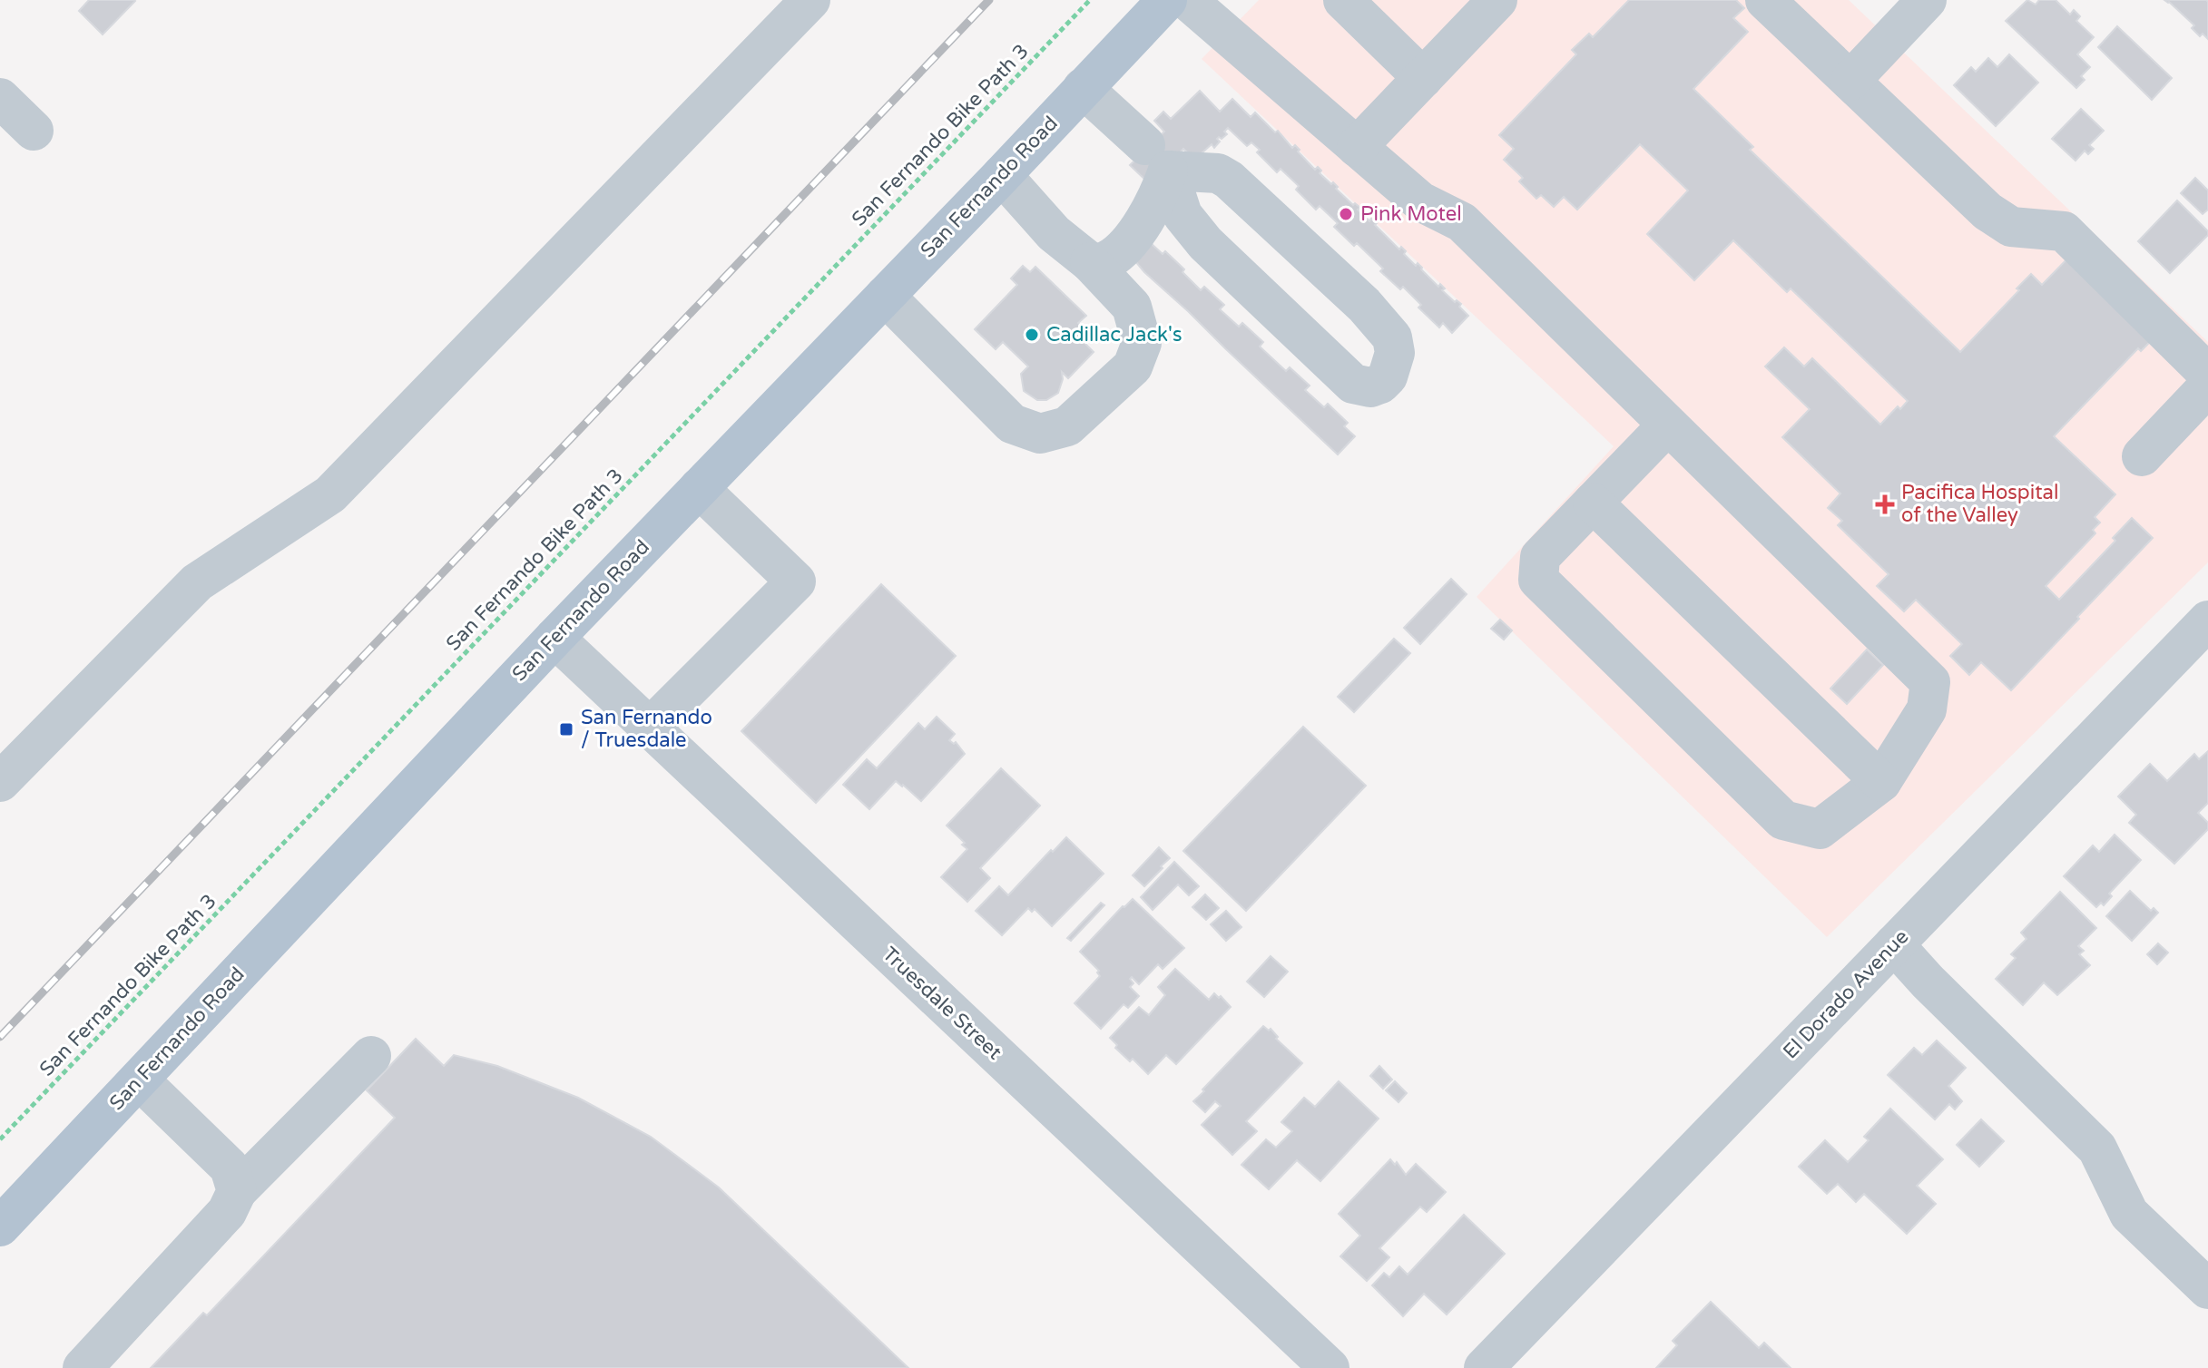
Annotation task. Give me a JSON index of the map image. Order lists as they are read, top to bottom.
{
  "streets": {
    "main road": ["San Fernando Road"],
    "street": ["El Dorado Avenue", "Truesdale Street"],
    "path": ["San Fernando Bike Path 3"]
  },
  "crossings": [
    ["San Fernando Road", "Truesdale Street"]
  ],
  "places": {
    "other": ["Pink Motel", "Cadillac Jack's"],
    "health": ["Pacifica Hospital of the Valley"],
    "transit": ["San Fernando / Truesdale"]
  }
}
